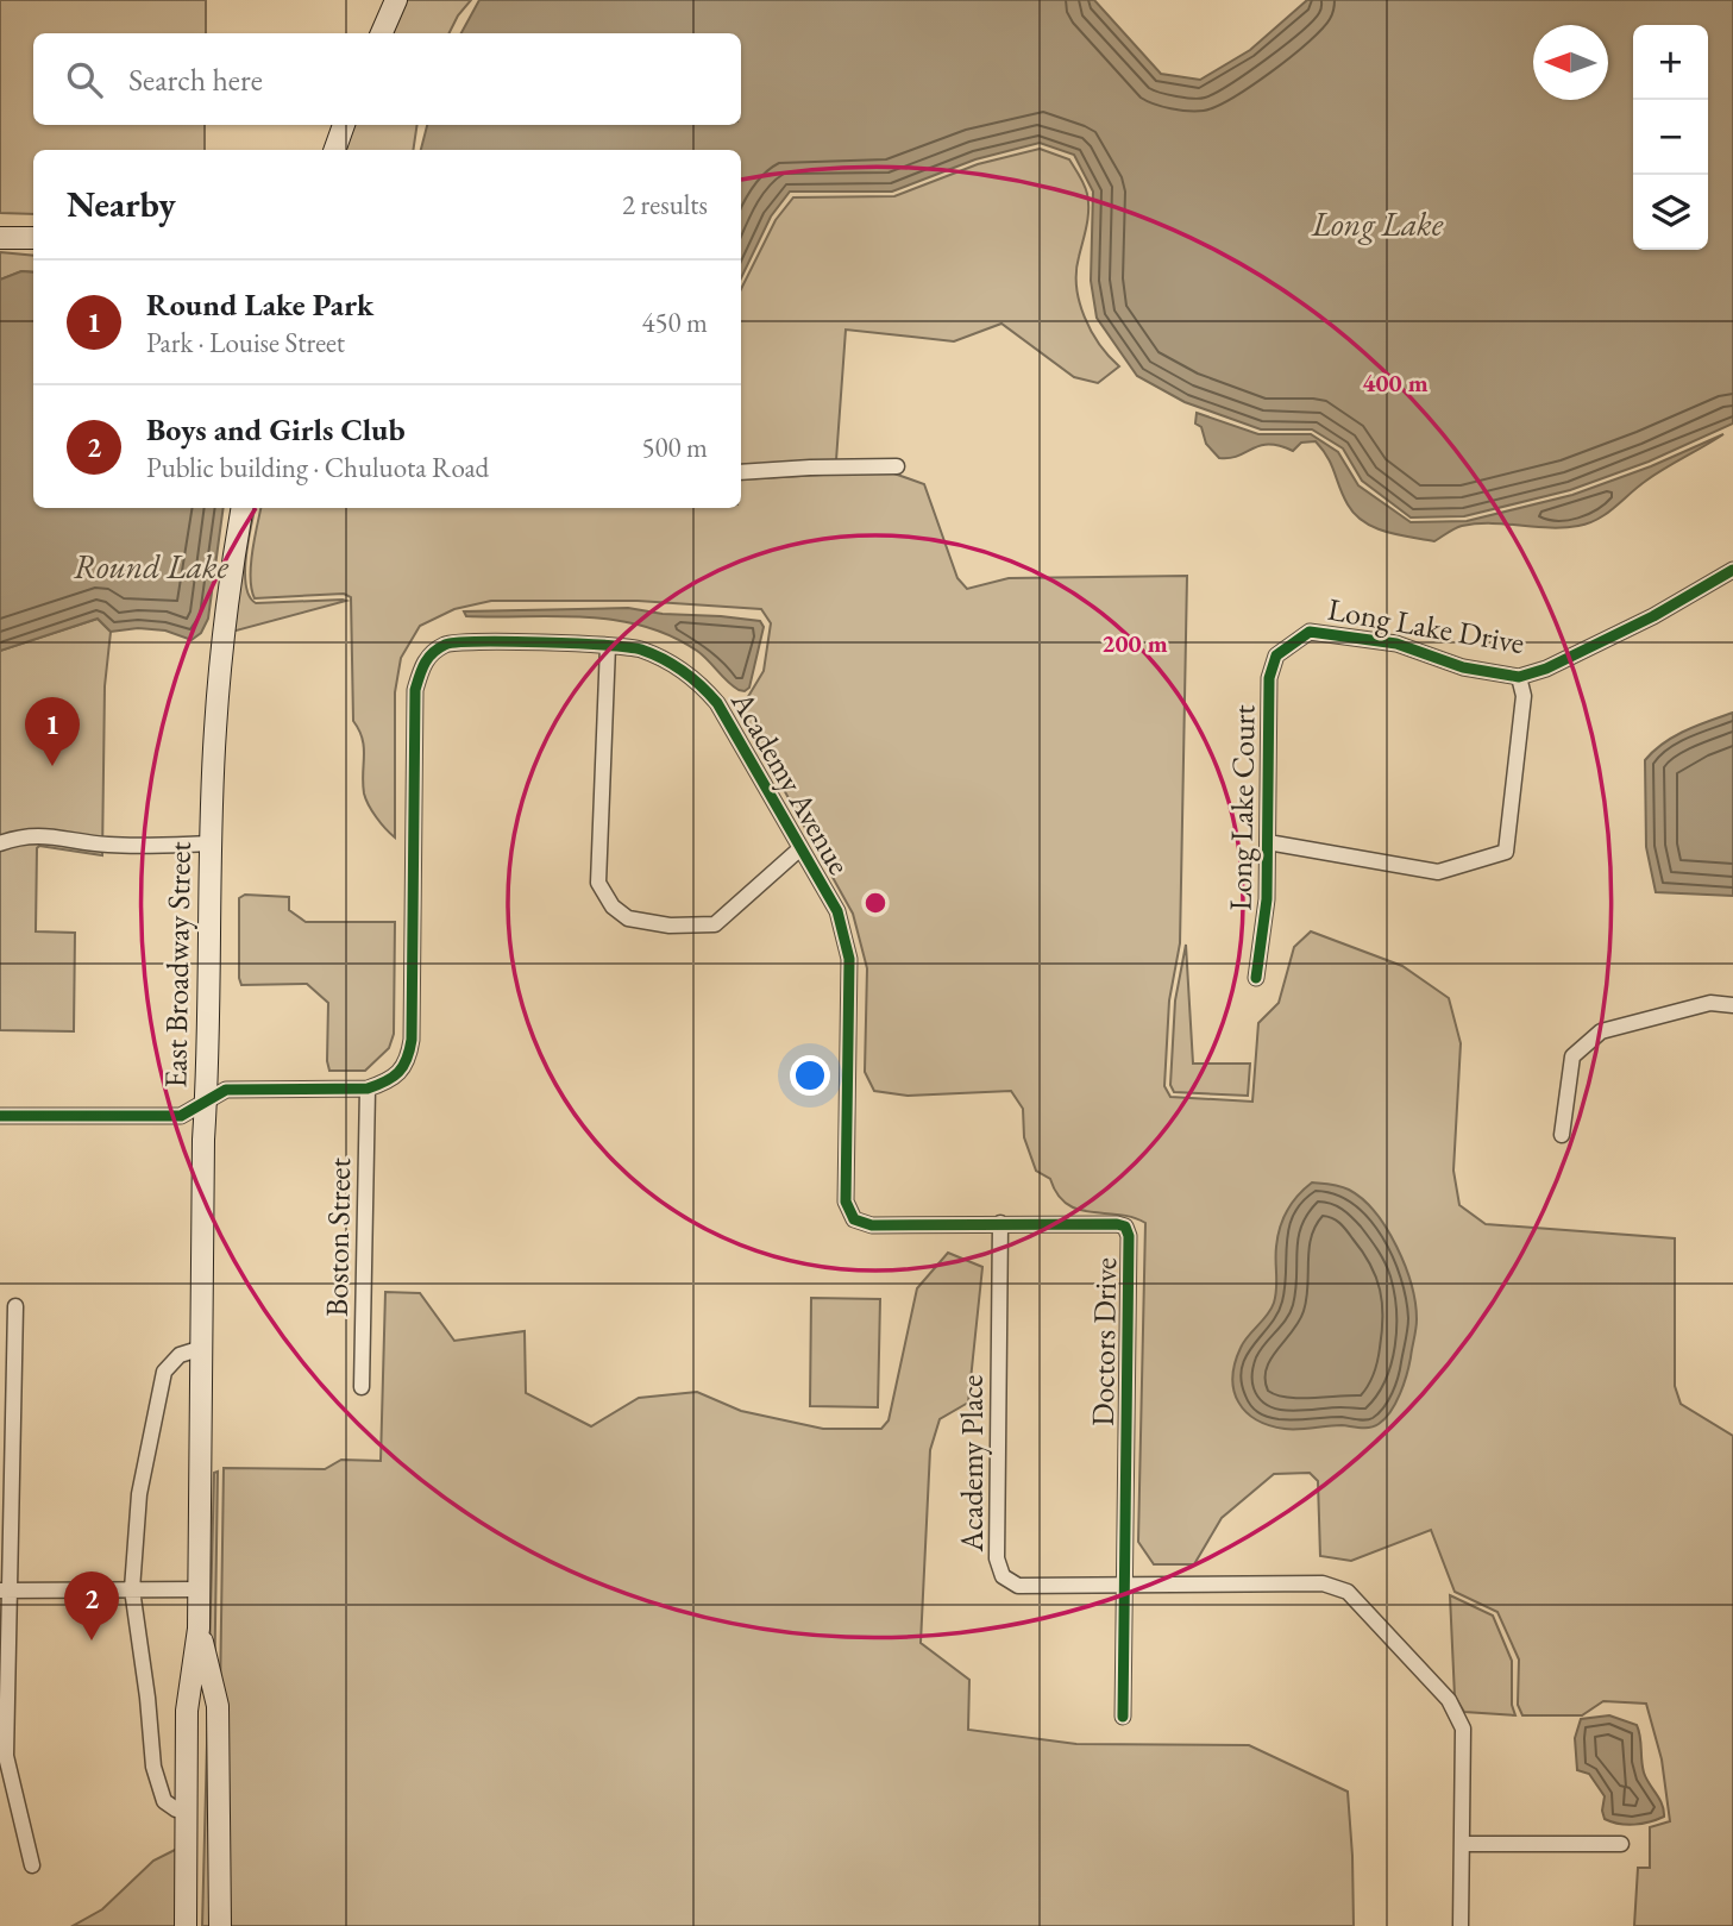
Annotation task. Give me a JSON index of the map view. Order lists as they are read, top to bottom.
{
  "streets": {
    "main road": ["East Broadway Street"],
    "street": [
      "Long Lake Drive",
      "Academy Avenue",
      "Long Lake Court",
      "Boston Street",
      "Doctors Drive",
      "Academy Place"
    ]
  },
  "crossings": [
    ["Long Lake Drive", "Long Lake Court"],
    ["Academy Avenue", "Boston Street"],
    ["Academy Avenue", "Doctors Drive"],
    ["Academy Avenue", "Academy Place"],
    ["Doctors Drive", "Academy Place"]
  ],
  "water": ["Long Lake", "Round Lake"],
  "north": "left",
  "page": {
    "map_buttons": ["+", "−"],
    "search": "Search here",
    "heading": ["Nearby", "2 results"],
    "list": [
      {
        "mark": "1",
        "name": "Round Lake Park",
        "note": "Park · Louise Street",
        "value": "450 m"
      },
      {
        "mark": "2",
        "name": "Boys and Girls Club",
        "note": "Public building · Chuluota Road",
        "value": "500 m"
      }
    ],
    "pins": ["1", "2"]
  },
  "rings": ["400 m", "200 m"]
}
